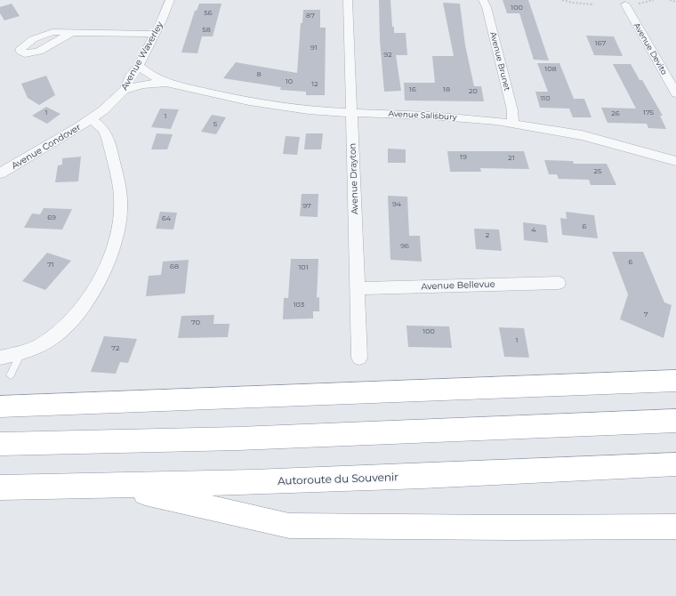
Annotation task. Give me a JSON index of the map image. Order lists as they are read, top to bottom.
{
  "streets": {
    "highway": ["Autoroute du Souvenir"],
    "street": [
      "Avenue Devito",
      "Avenue Waverley",
      "Avenue Brunet",
      "Avenue Salisbury",
      "Avenue Condover",
      "Avenue Drayton",
      "Avenue Bellevue"
    ]
  },
  "crossings": [
    ["Avenue Waverley", "Avenue Salisbury"],
    ["Avenue Waverley", "Avenue Condover"],
    ["Avenue Brunet", "Avenue Salisbury"],
    ["Avenue Salisbury", "Avenue Drayton"],
    ["Avenue Drayton", "Avenue Bellevue"]
  ],
  "house_numbers": [
    "100",
    "56",
    "87",
    "58",
    "167",
    "91",
    "92",
    "108",
    "8",
    "10",
    "12",
    "16",
    "18",
    "20",
    "110",
    "1",
    "175",
    "26",
    "1",
    "5",
    "19",
    "21",
    "25",
    "94",
    "97",
    "69",
    "64",
    "6",
    "4",
    "2",
    "96",
    "6",
    "71",
    "68",
    "101",
    "103",
    "7",
    "70",
    "100",
    "1",
    "72"
  ]
}
